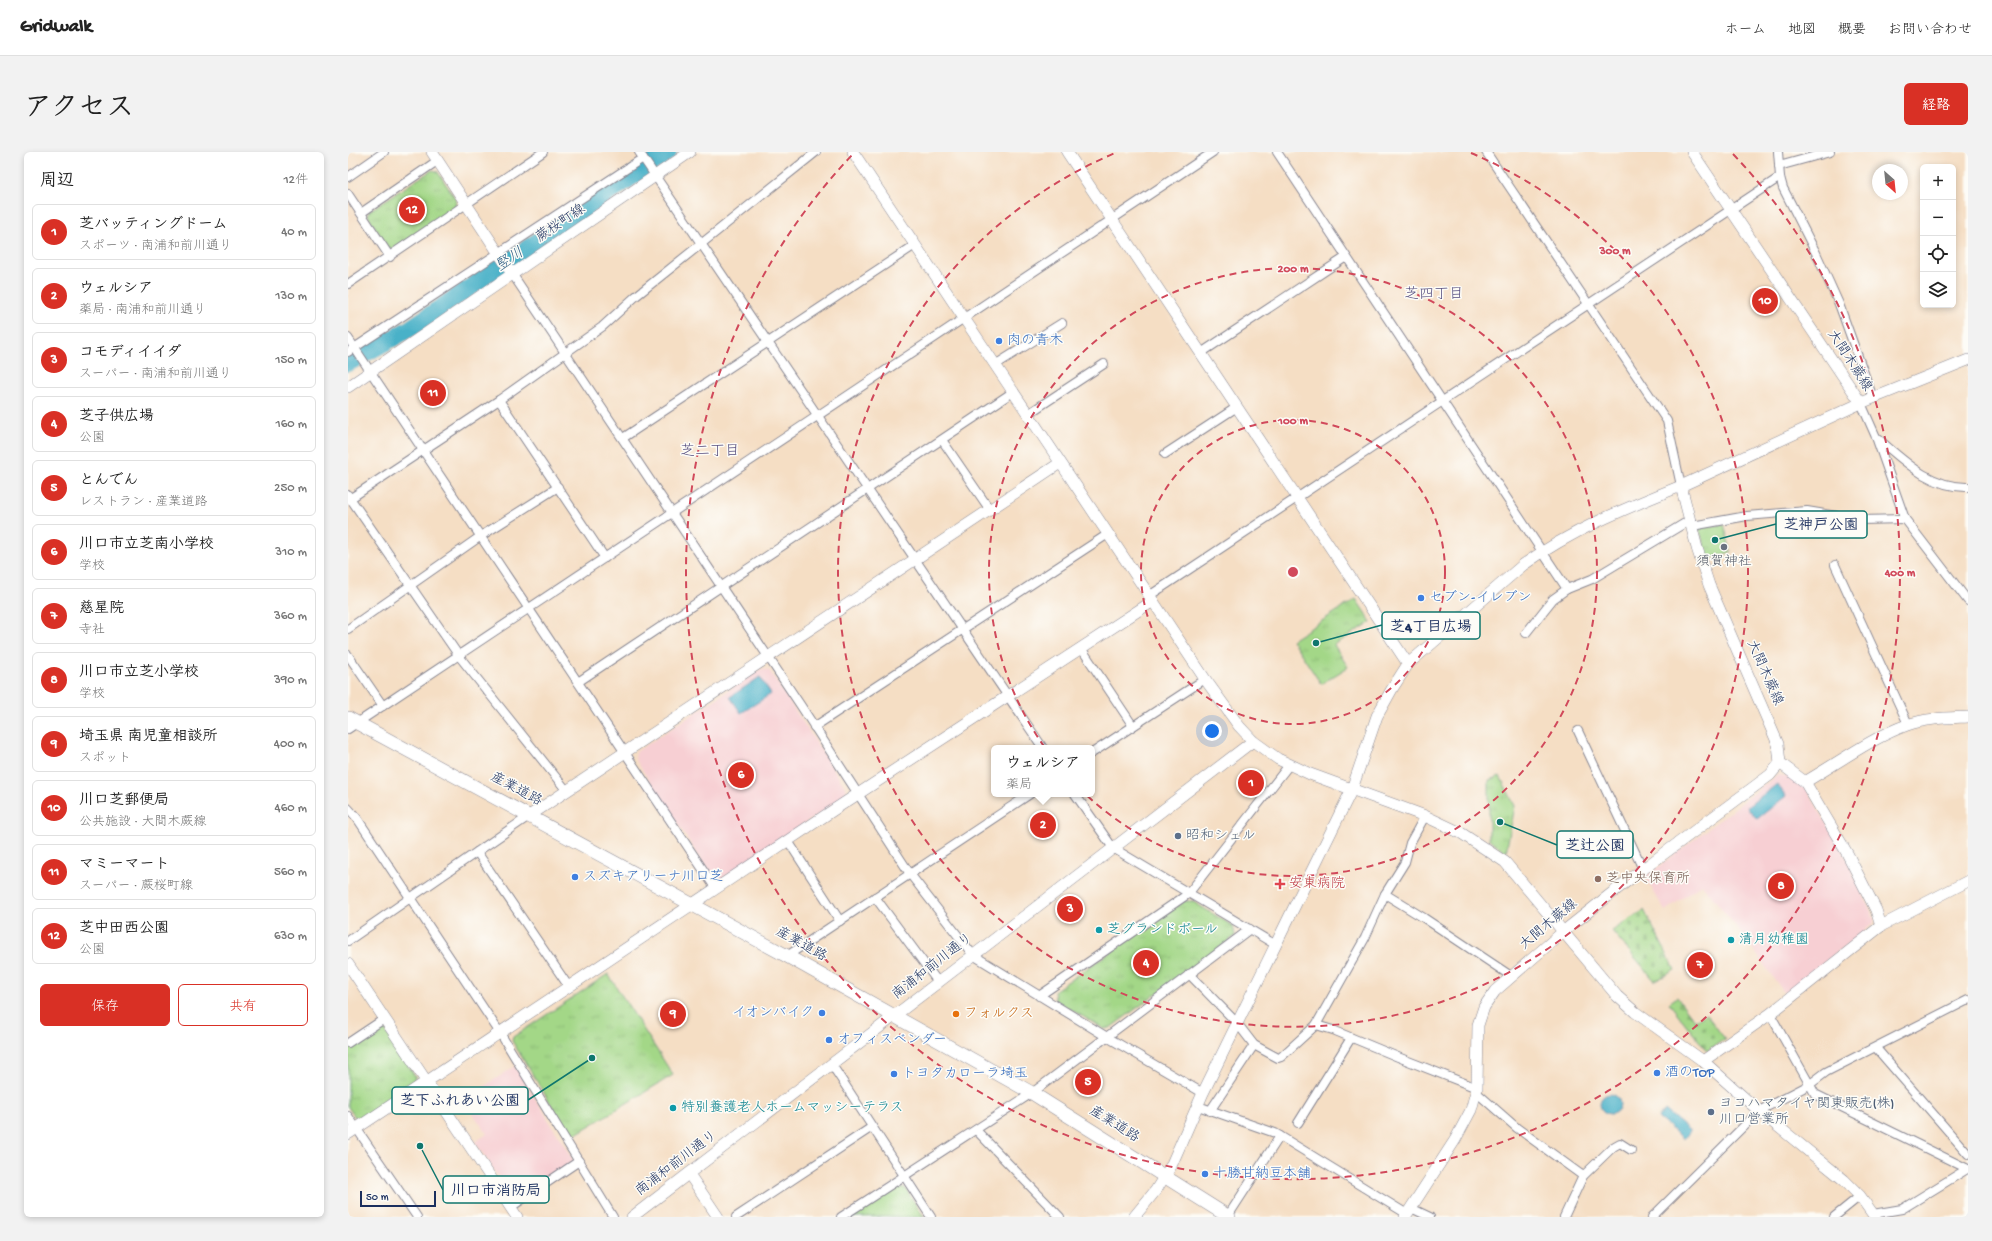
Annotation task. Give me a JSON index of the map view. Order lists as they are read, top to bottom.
{
  "streets": {
    "main road": ["産業道路"],
    "street": ["蕨桜町線", "大間木蕨線", "南浦和前川通り"]
  },
  "crossings": [
    ["産業道路", "南浦和前川通り"]
  ],
  "districts": ["芝四丁目", "芝二丁目"],
  "water": ["竪川"],
  "places": {
    "other": [
      "肉の青木",
      "芝神戸公園",
      "須賀神社",
      "セブン-イレブン",
      "芝4丁目広場",
      "芝辻公園",
      "昭和シェル",
      "スズキアリーナ川口芝",
      "芝中央保育所",
      "芝グランドボール",
      "清月幼稚園",
      "イオンバイク",
      "フォルクス",
      "オフィスベンダー",
      "芝下ふれあい公園",
      "酒のTOP",
      "トヨタカローラ埼玉",
      "特別養護老人ホームマッシーテラス",
      "ヨコハマタイヤ関東販売(株) 川口営業所",
      "川口市消防局",
      "十勝甘納豆本舗"
    ],
    "health": ["安東病院"]
  },
  "scale_bar": "50 m",
  "north": "bottom right",
  "page": {
    "header": "Gridwalk",
    "nav": [
      "ホーム",
      "地図",
      "概要",
      "お問い合わせ"
    ],
    "title": "アクセス",
    "buttons": [
      "経路",
      ["保存", "共有"]
    ],
    "heading": ["周辺", "12件"],
    "map_buttons": ["+", "−"],
    "pins": [
      "12",
      "10",
      "11",
      "6",
      "1",
      "2",
      "8",
      "3",
      "4",
      "7",
      "9",
      "5"
    ],
    "list": [
      {
        "mark": "1",
        "name": "芝バッティングドーム",
        "note": "スポーツ · 南浦和前川通り",
        "value": "40 m"
      },
      {
        "mark": "2",
        "name": "ウェルシア",
        "note": "薬局 · 南浦和前川通り",
        "value": "130 m"
      },
      {
        "mark": "3",
        "name": "コモディイイダ",
        "note": "スーパー · 南浦和前川通り",
        "value": "150 m"
      },
      {
        "mark": "4",
        "name": "芝子供広場",
        "note": "公園",
        "value": "160 m"
      },
      {
        "mark": "5",
        "name": "とんでん",
        "note": "レストラン · 産業道路",
        "value": "250 m"
      },
      {
        "mark": "6",
        "name": "川口市立芝南小学校",
        "note": "学校",
        "value": "310 m"
      },
      {
        "mark": "7",
        "name": "慈星院",
        "note": "寺社",
        "value": "360 m"
      },
      {
        "mark": "8",
        "name": "川口市立芝小学校",
        "note": "学校",
        "value": "390 m"
      },
      {
        "mark": "9",
        "name": "埼玉県 南児童相談所",
        "note": "スポット",
        "value": "400 m"
      },
      {
        "mark": "10",
        "name": "川口芝郵便局",
        "note": "公共施設 · 大間木蕨線",
        "value": "460 m"
      },
      {
        "mark": "11",
        "name": "マミーマート",
        "note": "スーパー · 蕨桜町線",
        "value": "560 m"
      },
      {
        "mark": "12",
        "name": "芝中田西公園",
        "note": "公園",
        "value": "630 m"
      }
    ],
    "popup": ["ウェルシア", "薬局"],
    "scale": "50 m"
  },
  "rings": [
    "300 m",
    "200 m",
    "100 m",
    "400 m"
  ]
}
